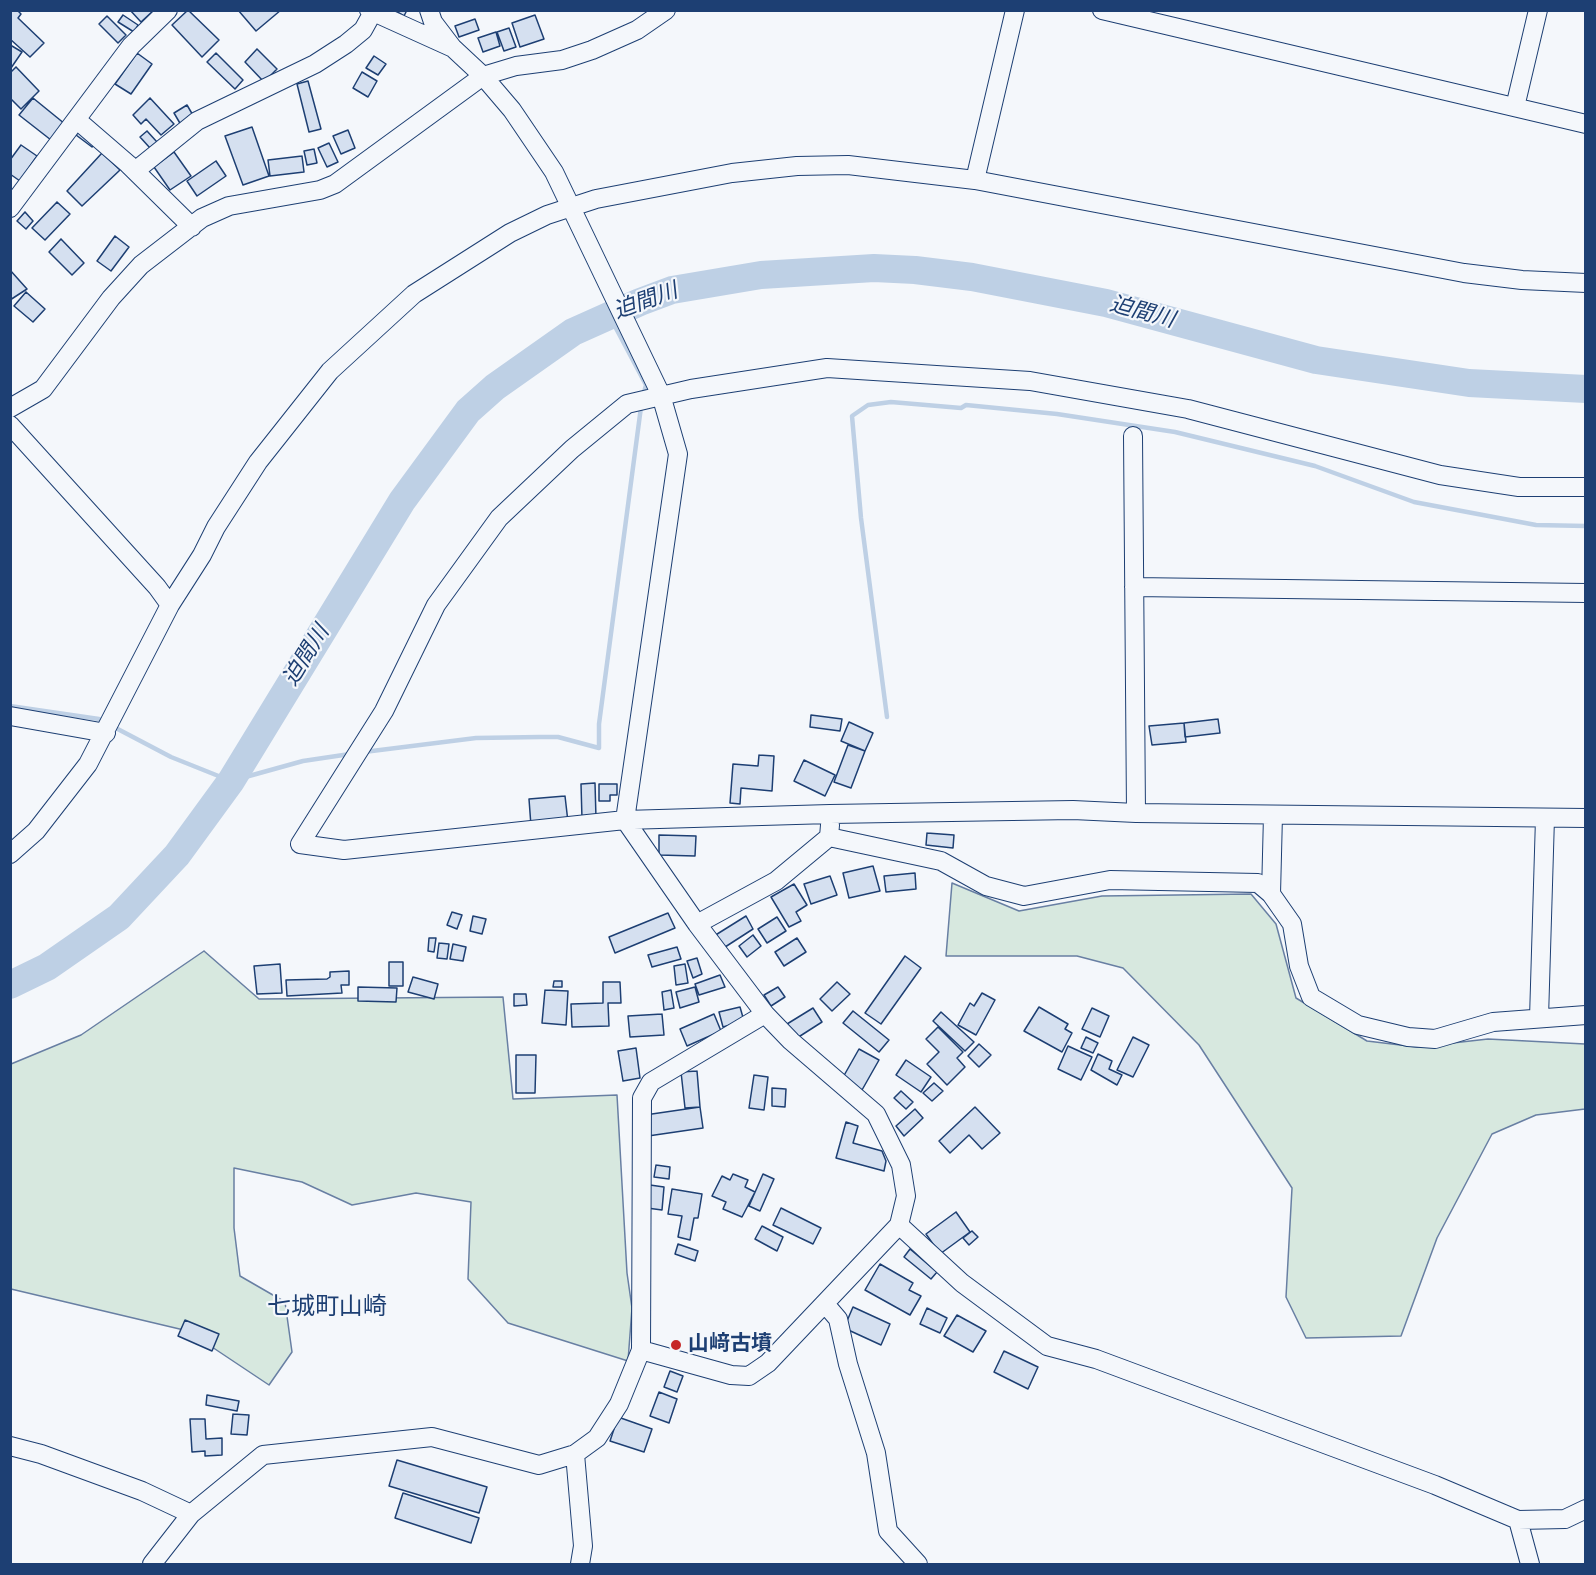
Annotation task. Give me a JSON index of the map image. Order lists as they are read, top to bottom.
{
  "districts": ["七城町山崎"],
  "water": ["迫間川"],
  "places": ["山﨑古墳"]
}
